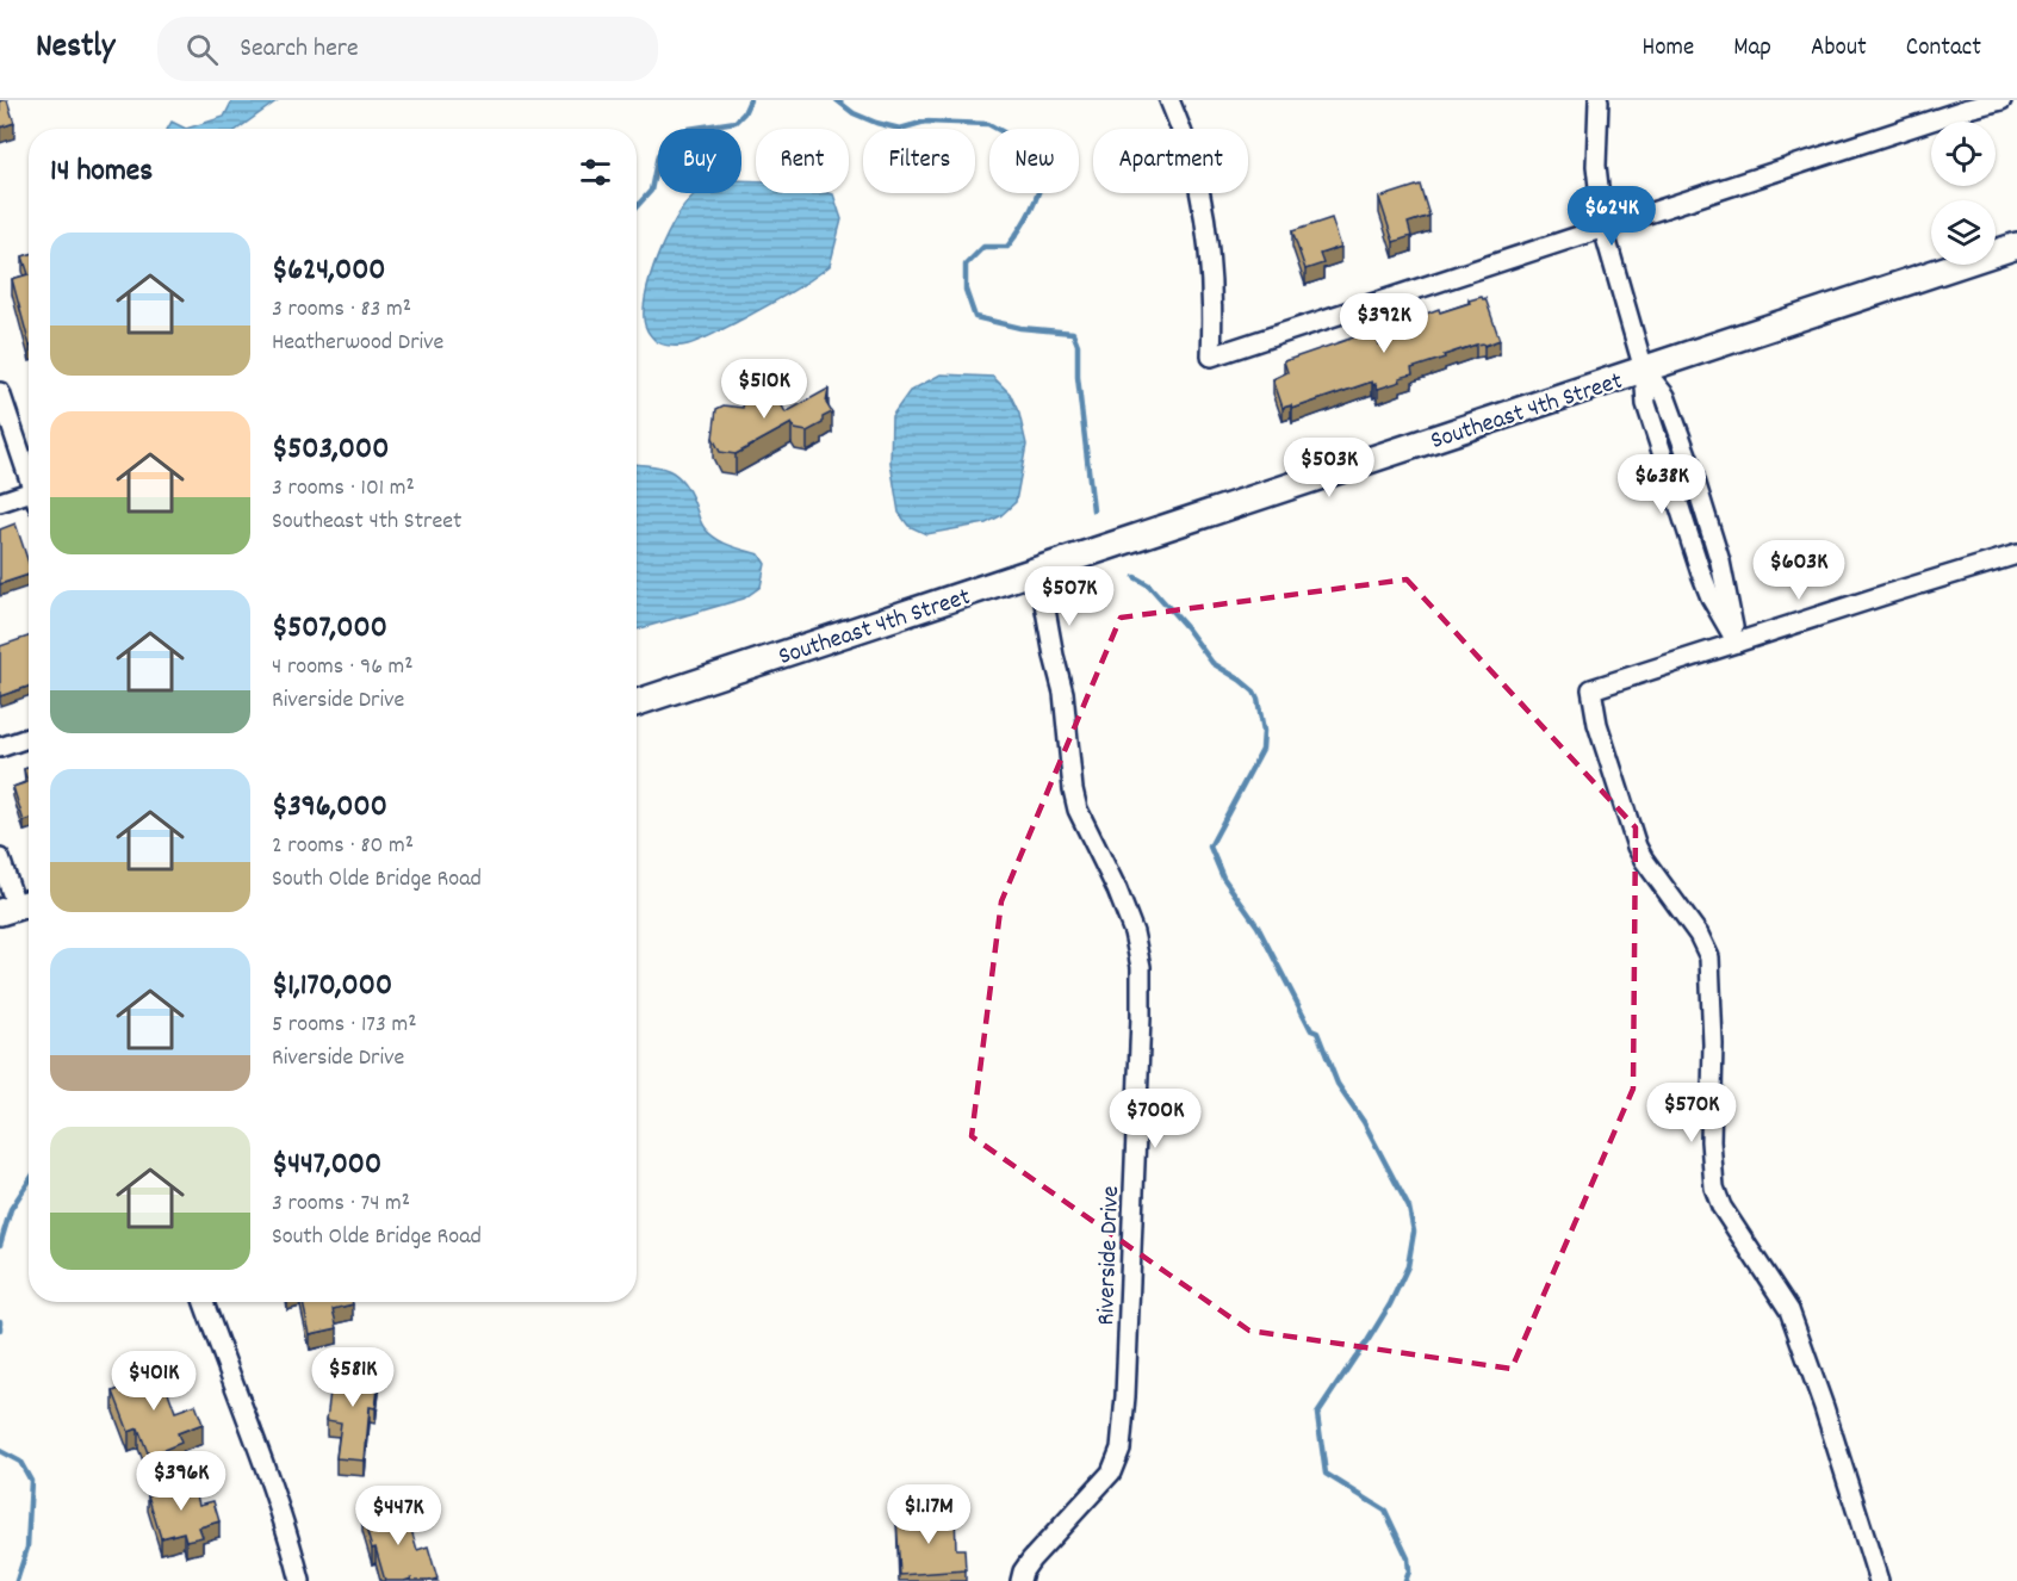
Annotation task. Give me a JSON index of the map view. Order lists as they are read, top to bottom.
{
  "streets": {
    "main road": ["Southeast 4th Street"],
    "street": ["Riverside Drive"]
  },
  "crossings": [
    ["Southeast 4th Street", "Riverside Drive"]
  ],
  "page": {
    "header": "Nestly",
    "search": "Search here",
    "nav": [
      "Home",
      "Map",
      "About",
      "Contact"
    ],
    "chip": [
      "Buy",
      "Rent",
      "Filters",
      "New",
      "Apartment"
    ],
    "heading": "14 homes",
    "price": [
      "$624K",
      "$392K",
      "$510K",
      "$503K",
      "$638K",
      "$603K",
      "$507K",
      "$570K",
      "$700K",
      "$581K",
      "$401K",
      "$396K",
      "$1.17M",
      "$447K"
    ],
    "list": [
      {
        "name": "$624,000",
        "note": "3 rooms · 83 m² · Heatherwood Drive"
      },
      {
        "name": "$503,000",
        "note": "3 rooms · 101 m² · Southeast 4th Street"
      },
      {
        "name": "$507,000",
        "note": "4 rooms · 96 m² · Riverside Drive"
      },
      {
        "name": "$396,000",
        "note": "2 rooms · 80 m² · South Olde Bridge Road"
      },
      {
        "name": "$1,170,000",
        "note": "5 rooms · 173 m² · Riverside Drive"
      },
      {
        "name": "$447,000",
        "note": "3 rooms · 74 m² · South Olde Bridge Road"
      }
    ]
  }
}
